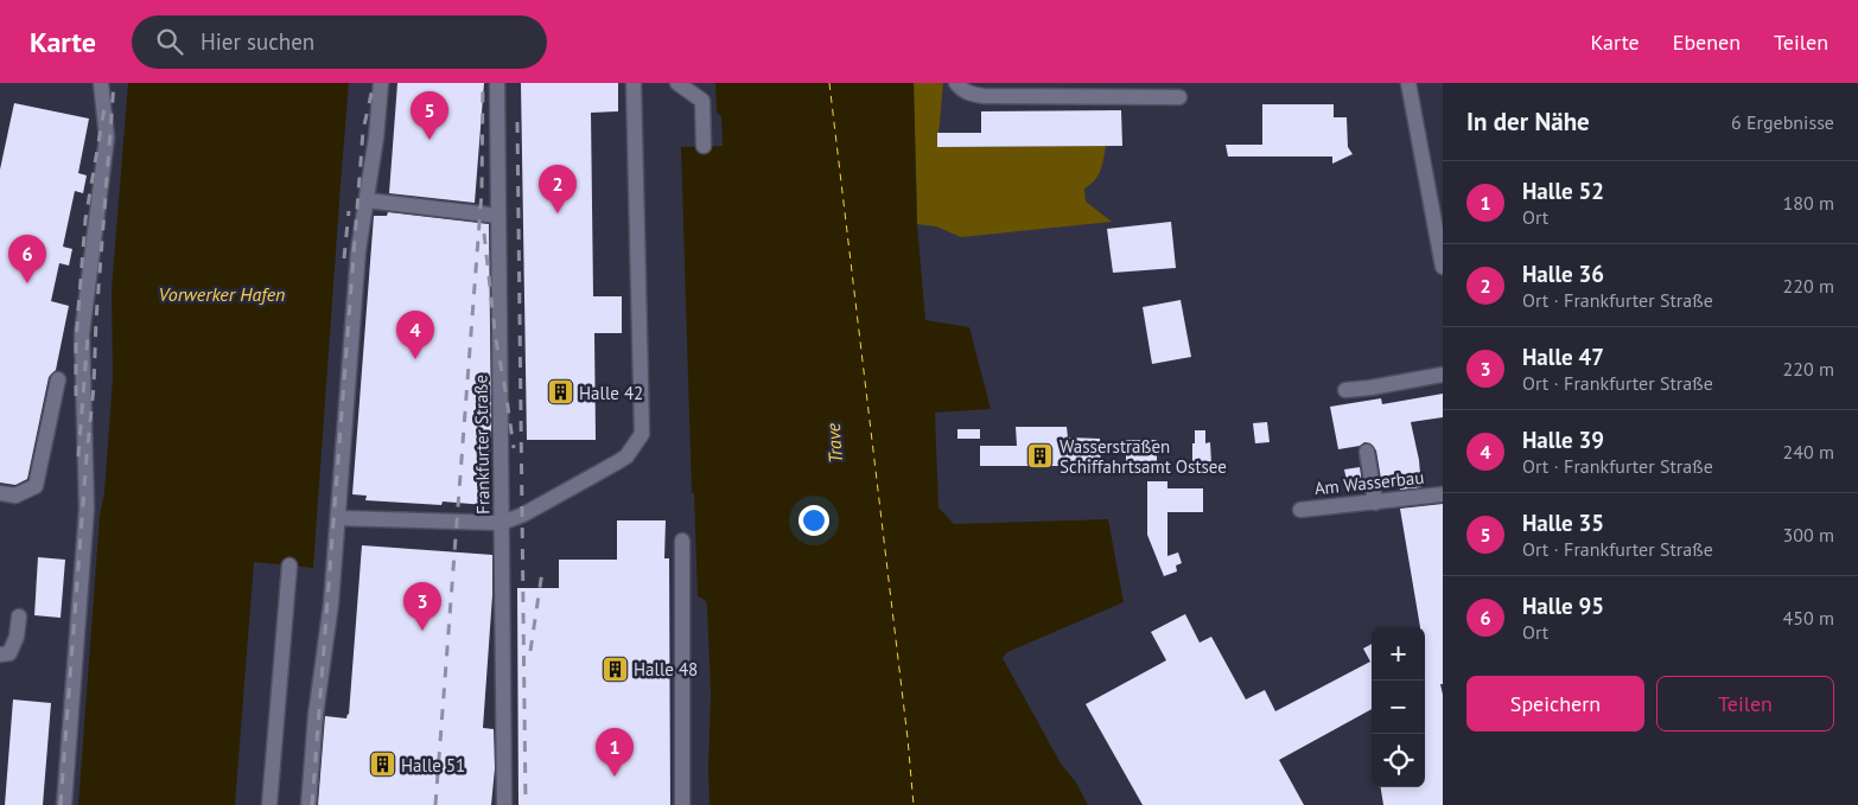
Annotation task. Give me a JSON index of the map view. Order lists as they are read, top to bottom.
{
  "streets": {
    "street": ["Frankfurter Straße", "Am Wasserbau"]
  },
  "water": ["Vorwerker Hafen", "Trave"],
  "places": {
    "building": [
      "Halle 42",
      "Wasserstraßen Schiffahrtsamt Ostsee",
      "Halle 48",
      "Halle 51"
    ]
  },
  "page": {
    "header": "Karte",
    "search": "Hier suchen",
    "nav": ["Karte", "Ebenen", "Teilen"],
    "heading": ["In der Nähe", "6 Ergebnisse"],
    "pins": [
      "5",
      "2",
      "6",
      "4",
      "3",
      "1"
    ],
    "list": [
      {
        "mark": "1",
        "name": "Halle 52",
        "note": "Ort",
        "value": "180 m"
      },
      {
        "mark": "2",
        "name": "Halle 36",
        "note": "Ort · Frankfurter Straße",
        "value": "220 m"
      },
      {
        "mark": "3",
        "name": "Halle 47",
        "note": "Ort · Frankfurter Straße",
        "value": "220 m"
      },
      {
        "mark": "4",
        "name": "Halle 39",
        "note": "Ort · Frankfurter Straße",
        "value": "240 m"
      },
      {
        "mark": "5",
        "name": "Halle 35",
        "note": "Ort · Frankfurter Straße",
        "value": "300 m"
      },
      {
        "mark": "6",
        "name": "Halle 95",
        "note": "Ort",
        "value": "450 m"
      }
    ],
    "map_buttons": ["+", "−"],
    "buttons": ["Speichern", "Teilen"]
  }
}
